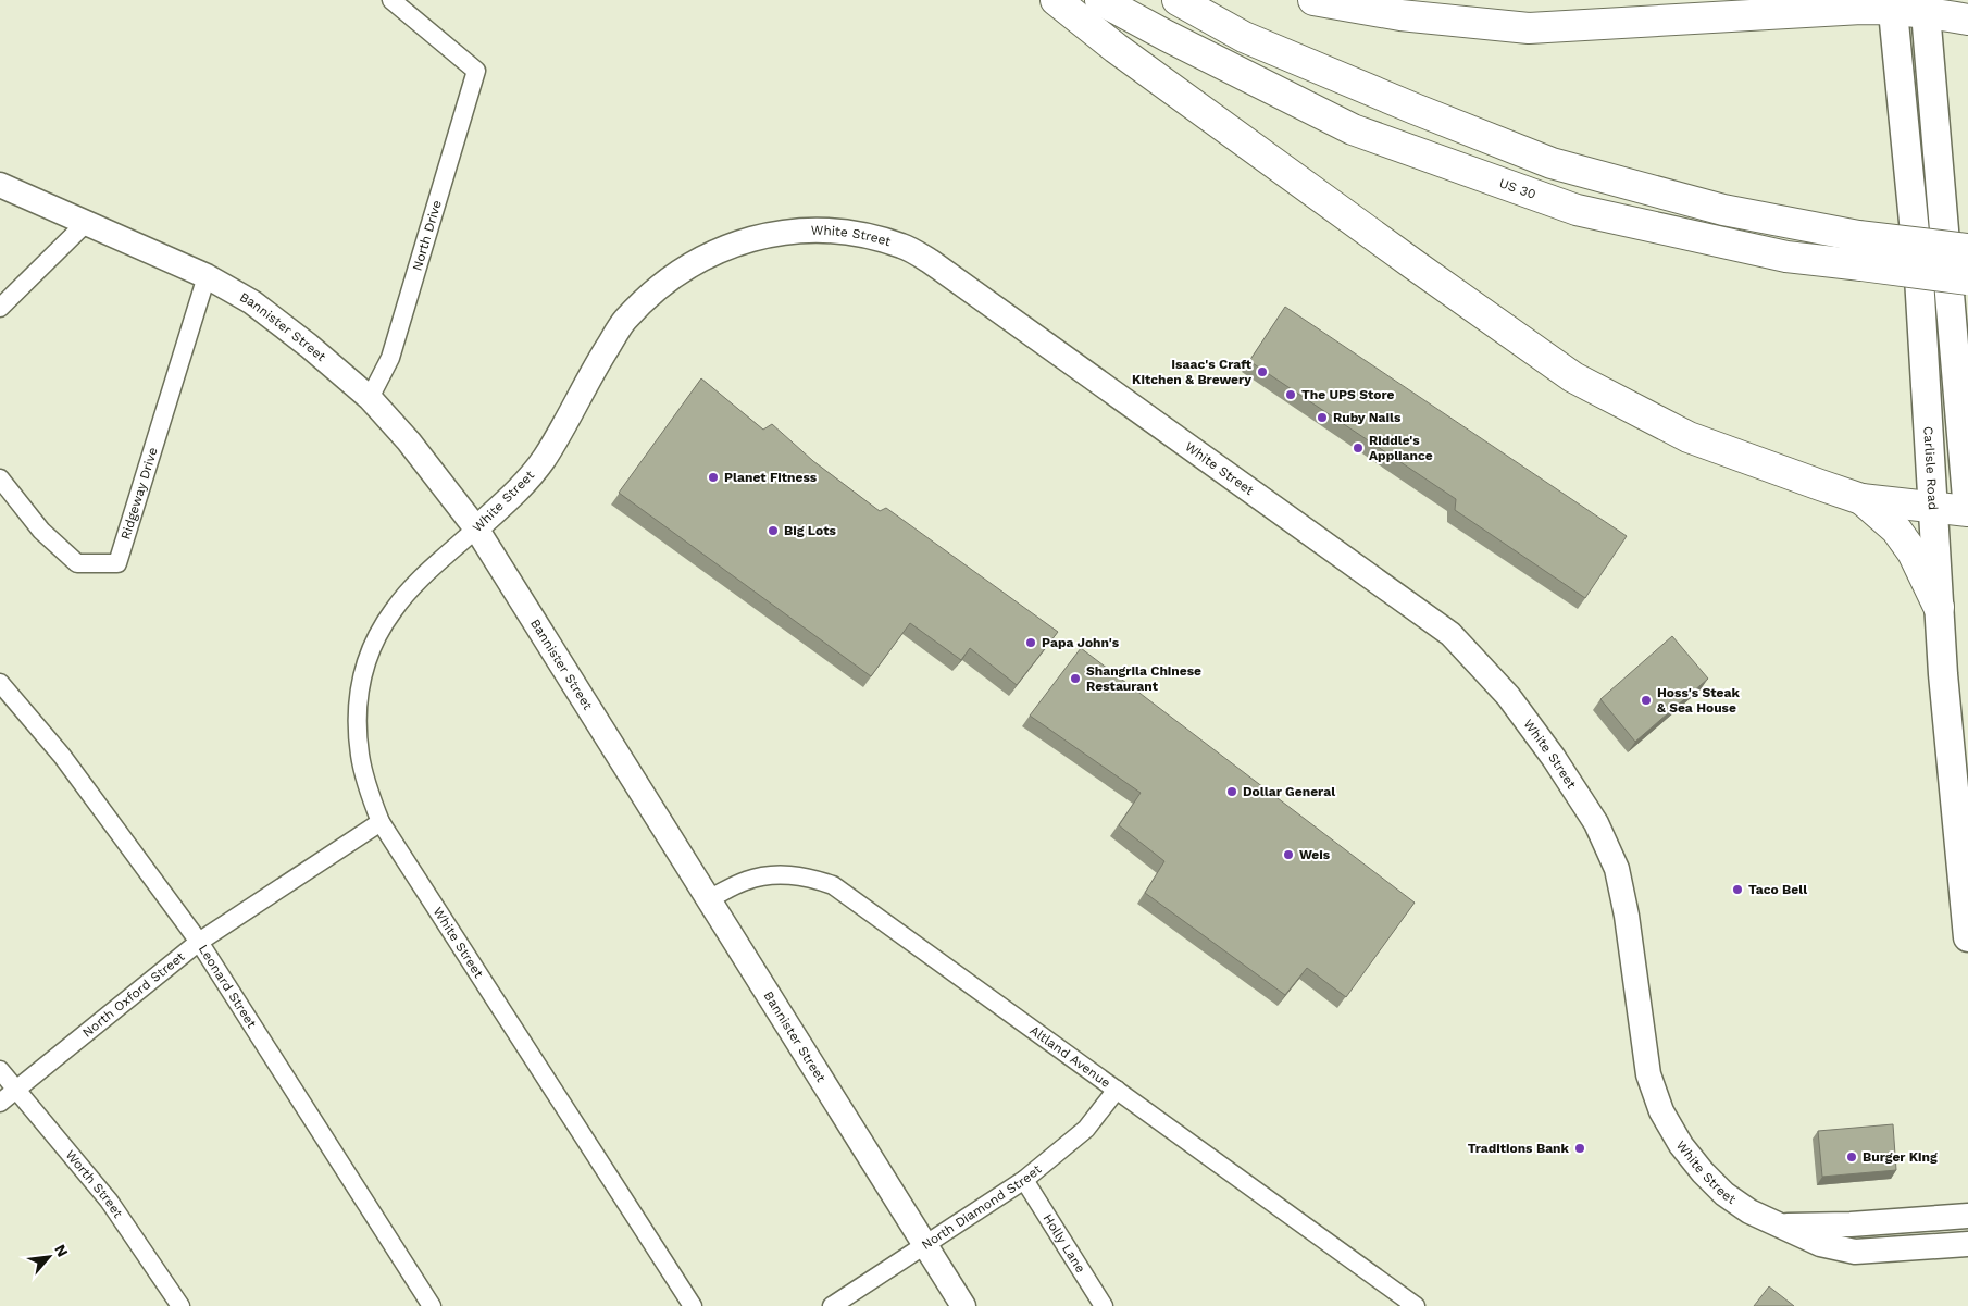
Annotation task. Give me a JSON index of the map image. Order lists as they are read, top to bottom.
{
  "streets": {
    "highway": ["US 30"],
    "main road": ["Carlisle Road"],
    "street": [
      "North Drive",
      "White Street",
      "Bannister Street",
      "Ridgeway Drive",
      "Leonard Street",
      "North Oxford Street",
      "Altland Avenue",
      "Worth Street",
      "North Diamond Street",
      "Holly Lane"
    ]
  },
  "crossings": [
    ["North Drive", "Bannister Street"],
    ["White Street", "Bannister Street"],
    ["White Street", "North Oxford Street"],
    ["Bannister Street", "Ridgeway Drive"],
    ["Bannister Street", "Altland Avenue"],
    ["Bannister Street", "North Diamond Street"],
    ["Leonard Street", "North Oxford Street"],
    ["North Oxford Street", "Worth Street"],
    ["Altland Avenue", "North Diamond Street"],
    ["North Diamond Street", "Holly Lane"]
  ],
  "places": [
    "Isaac's Craft Kitchen & Brewery",
    "The UPS Store",
    "Ruby Nails",
    "Riddle's Appliance",
    "Planet Fitness",
    "Big Lots",
    "Papa John's",
    "Shangrila Chinese Restaurant",
    "Hoss's Steak & Sea House",
    "Dollar General",
    "Weis",
    "Taco Bell",
    "Traditions Bank",
    "Burger King"
  ],
  "north": "top right"
}
